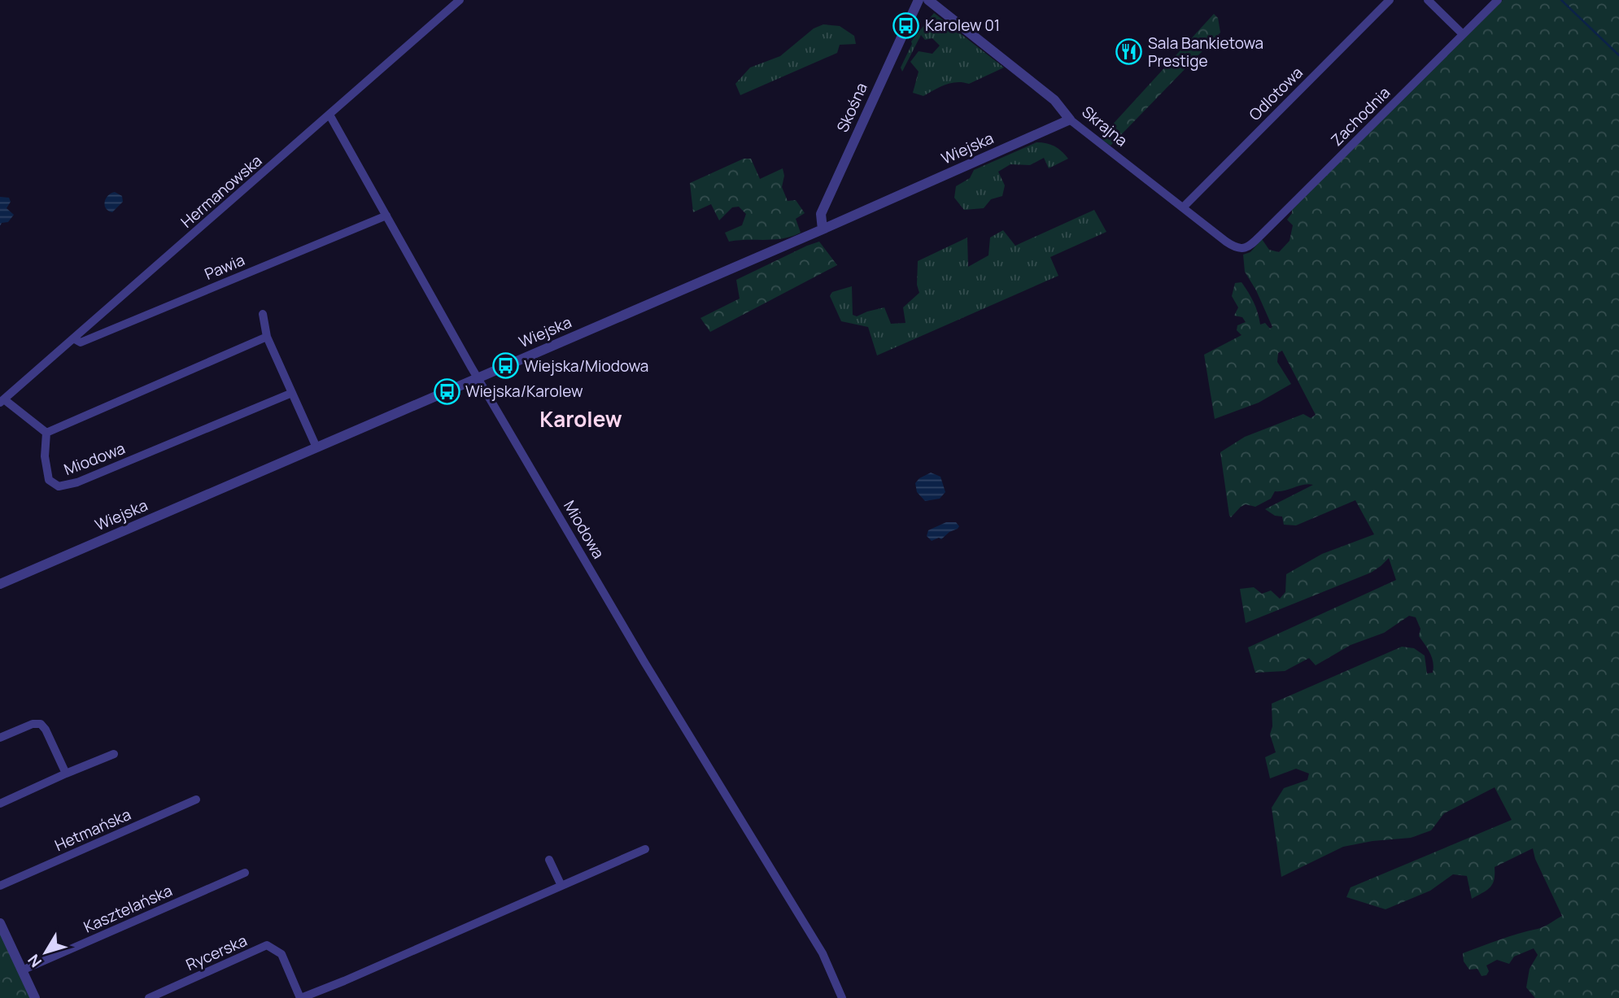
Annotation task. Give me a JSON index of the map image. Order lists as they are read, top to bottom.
{
  "streets": {
    "street": [
      "Odlotowa",
      "Skośna",
      "Zachodnia",
      "Skrajna",
      "Wiejska",
      "Hermanowska",
      "Pawia",
      "Miodowa",
      "Hetmańska",
      "Kasztelańska",
      "Rycerska"
    ]
  },
  "crossings": [
    ["Odlotowa", "Skrajna"],
    ["Skośna", "Wiejska"],
    ["Zachodnia", "Skrajna"],
    ["Skrajna", "Wiejska"],
    ["Wiejska", "Miodowa"],
    ["Hermanowska", "Pawia"],
    ["Hermanowska", "Miodowa"],
    ["Pawia", "Miodowa"]
  ],
  "districts": ["Karolew"],
  "places": {
    "bus stop": ["Karolew 01", "Wiejska/Miodowa", "Wiejska/Karolew"],
    "restaurant": ["Sala Bankietowa Prestige"]
  },
  "north": "bottom left"
}
